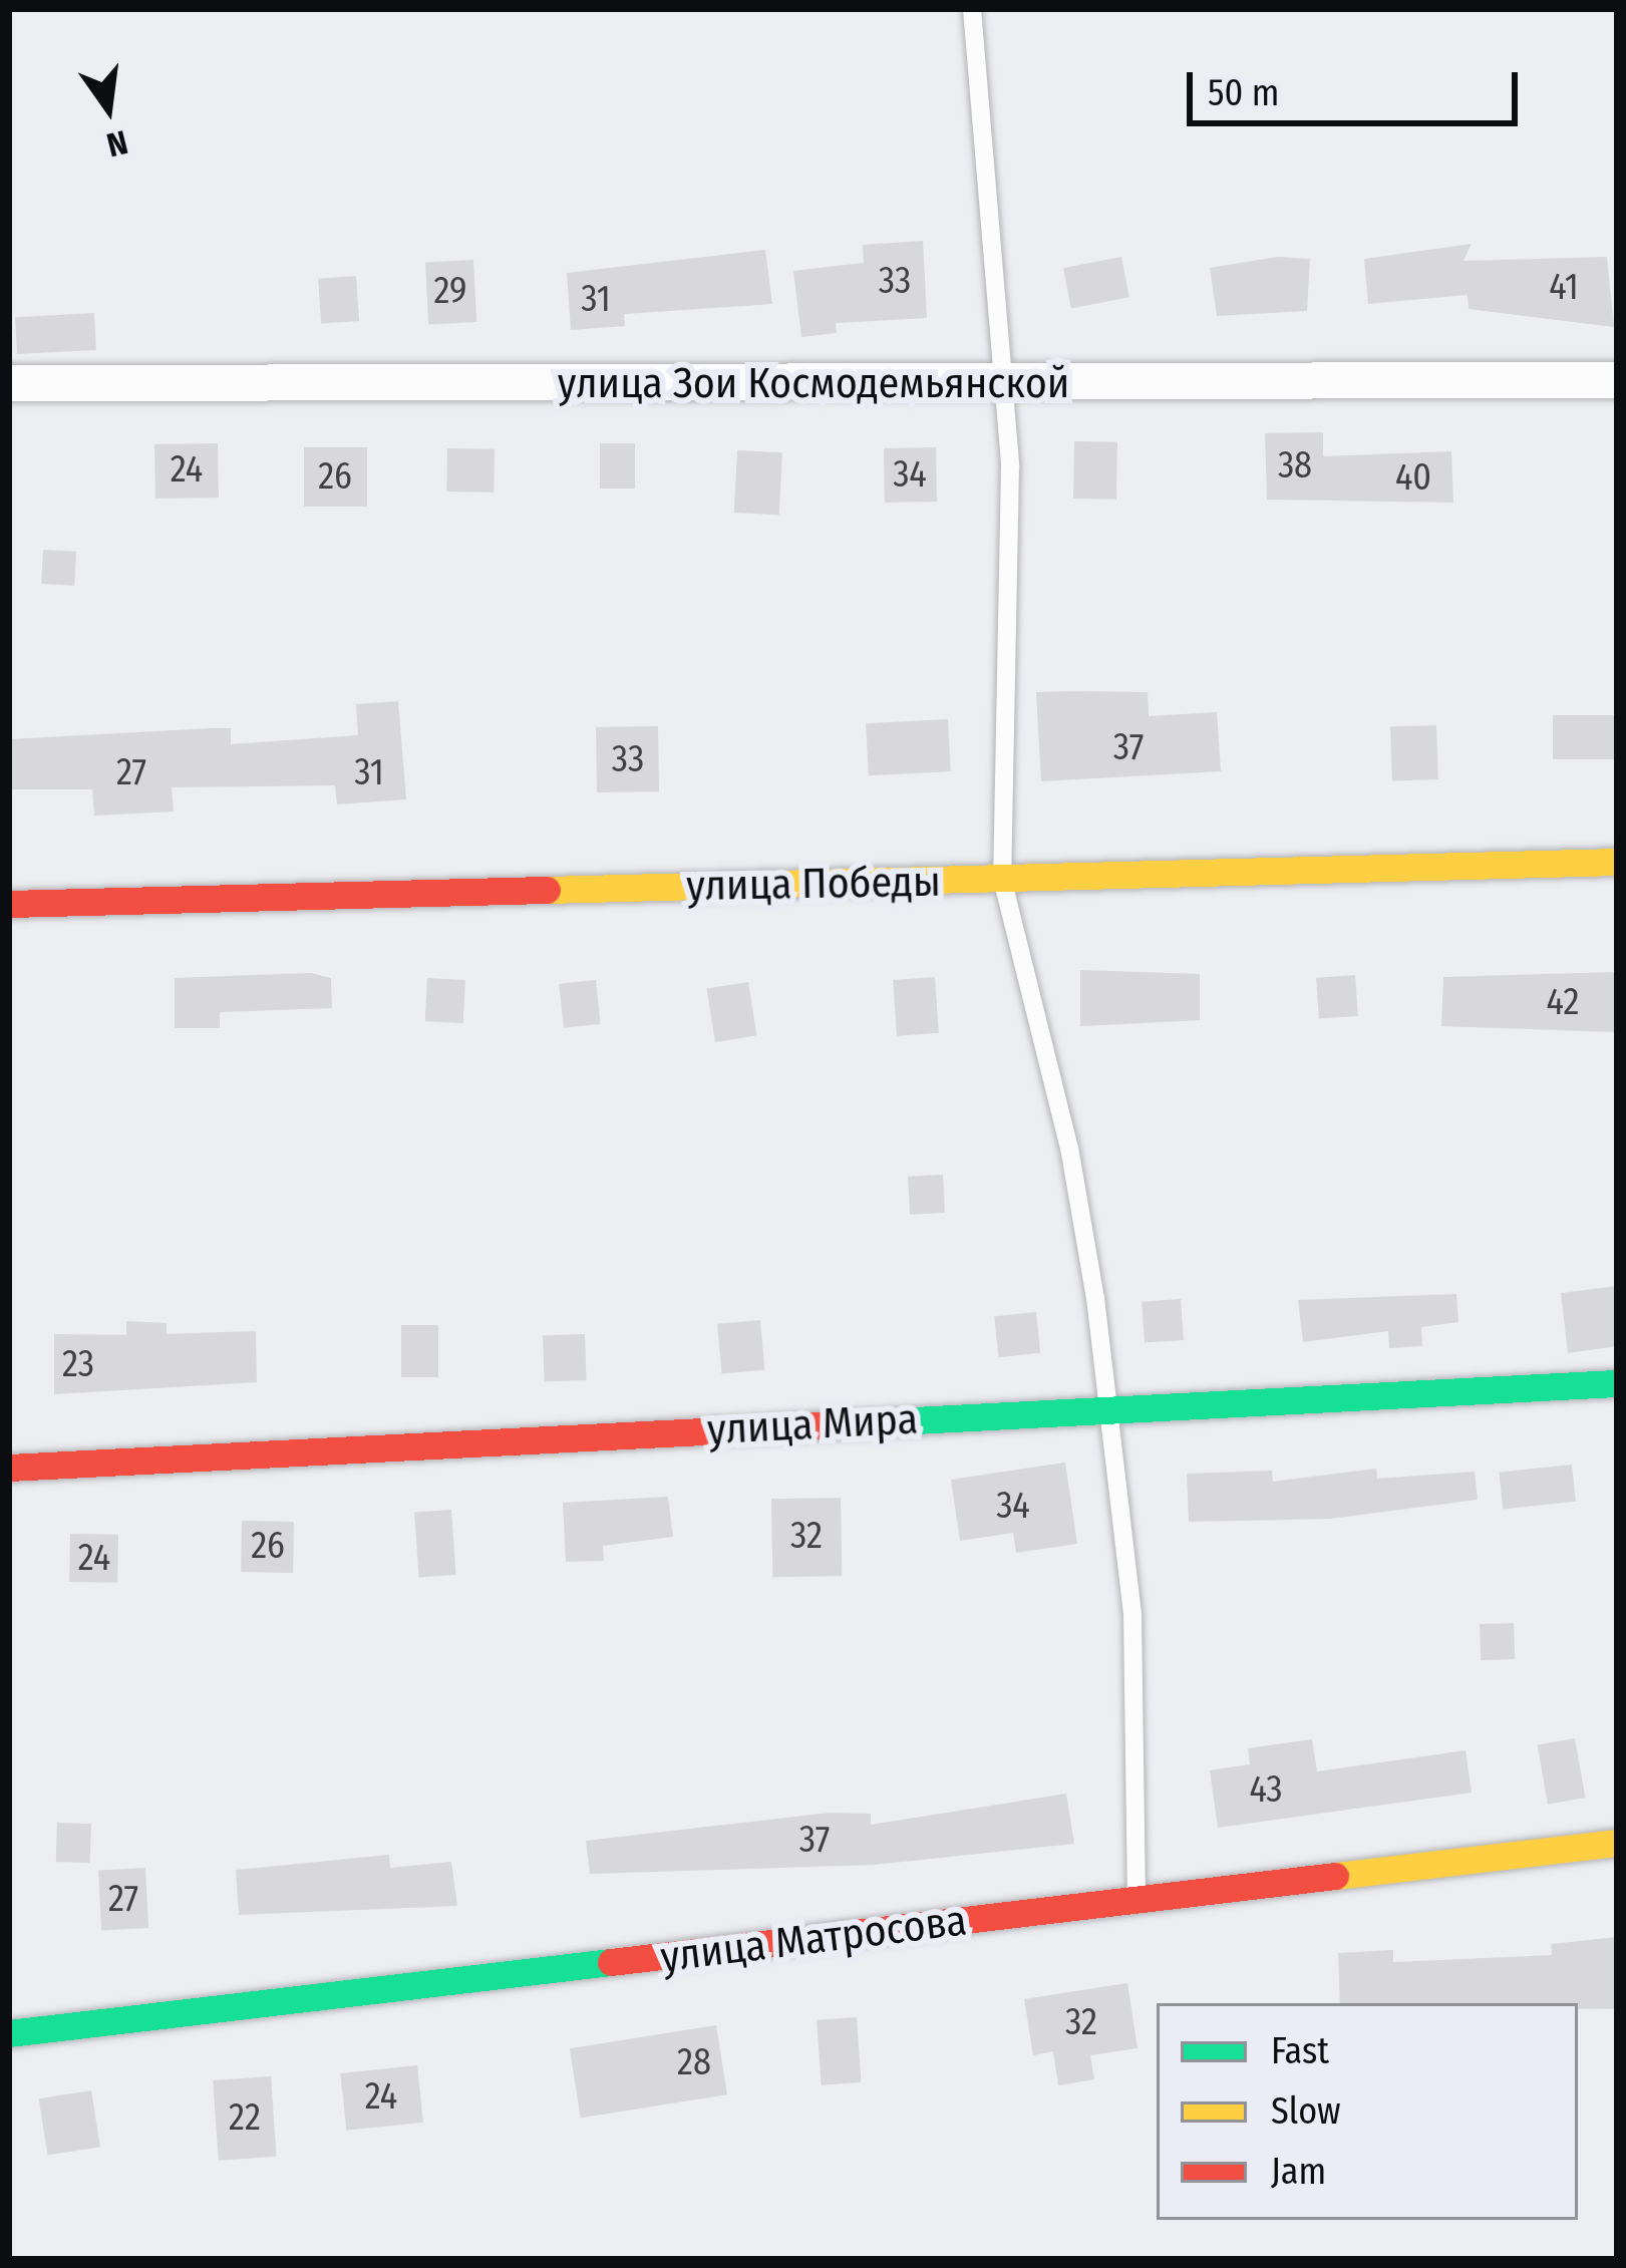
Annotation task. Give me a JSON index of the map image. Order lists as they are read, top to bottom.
{
  "streets": {
    "street": [
      "улица Зои Космодемьянской",
      "улица Победы",
      "улица Мира",
      "улица Матросова"
    ]
  },
  "house_numbers": [
    "33",
    "41",
    "29",
    "31",
    "38",
    "24",
    "34",
    "26",
    "40",
    "37",
    "33",
    "27",
    "31",
    "42",
    "23",
    "34",
    "32",
    "26",
    "24",
    "43",
    "37",
    "27",
    "32",
    "28",
    "24",
    "22"
  ],
  "legend": ["Fast", "Slow", "Jam"],
  "scale_bar": "50 m",
  "north": "bottom"
}
